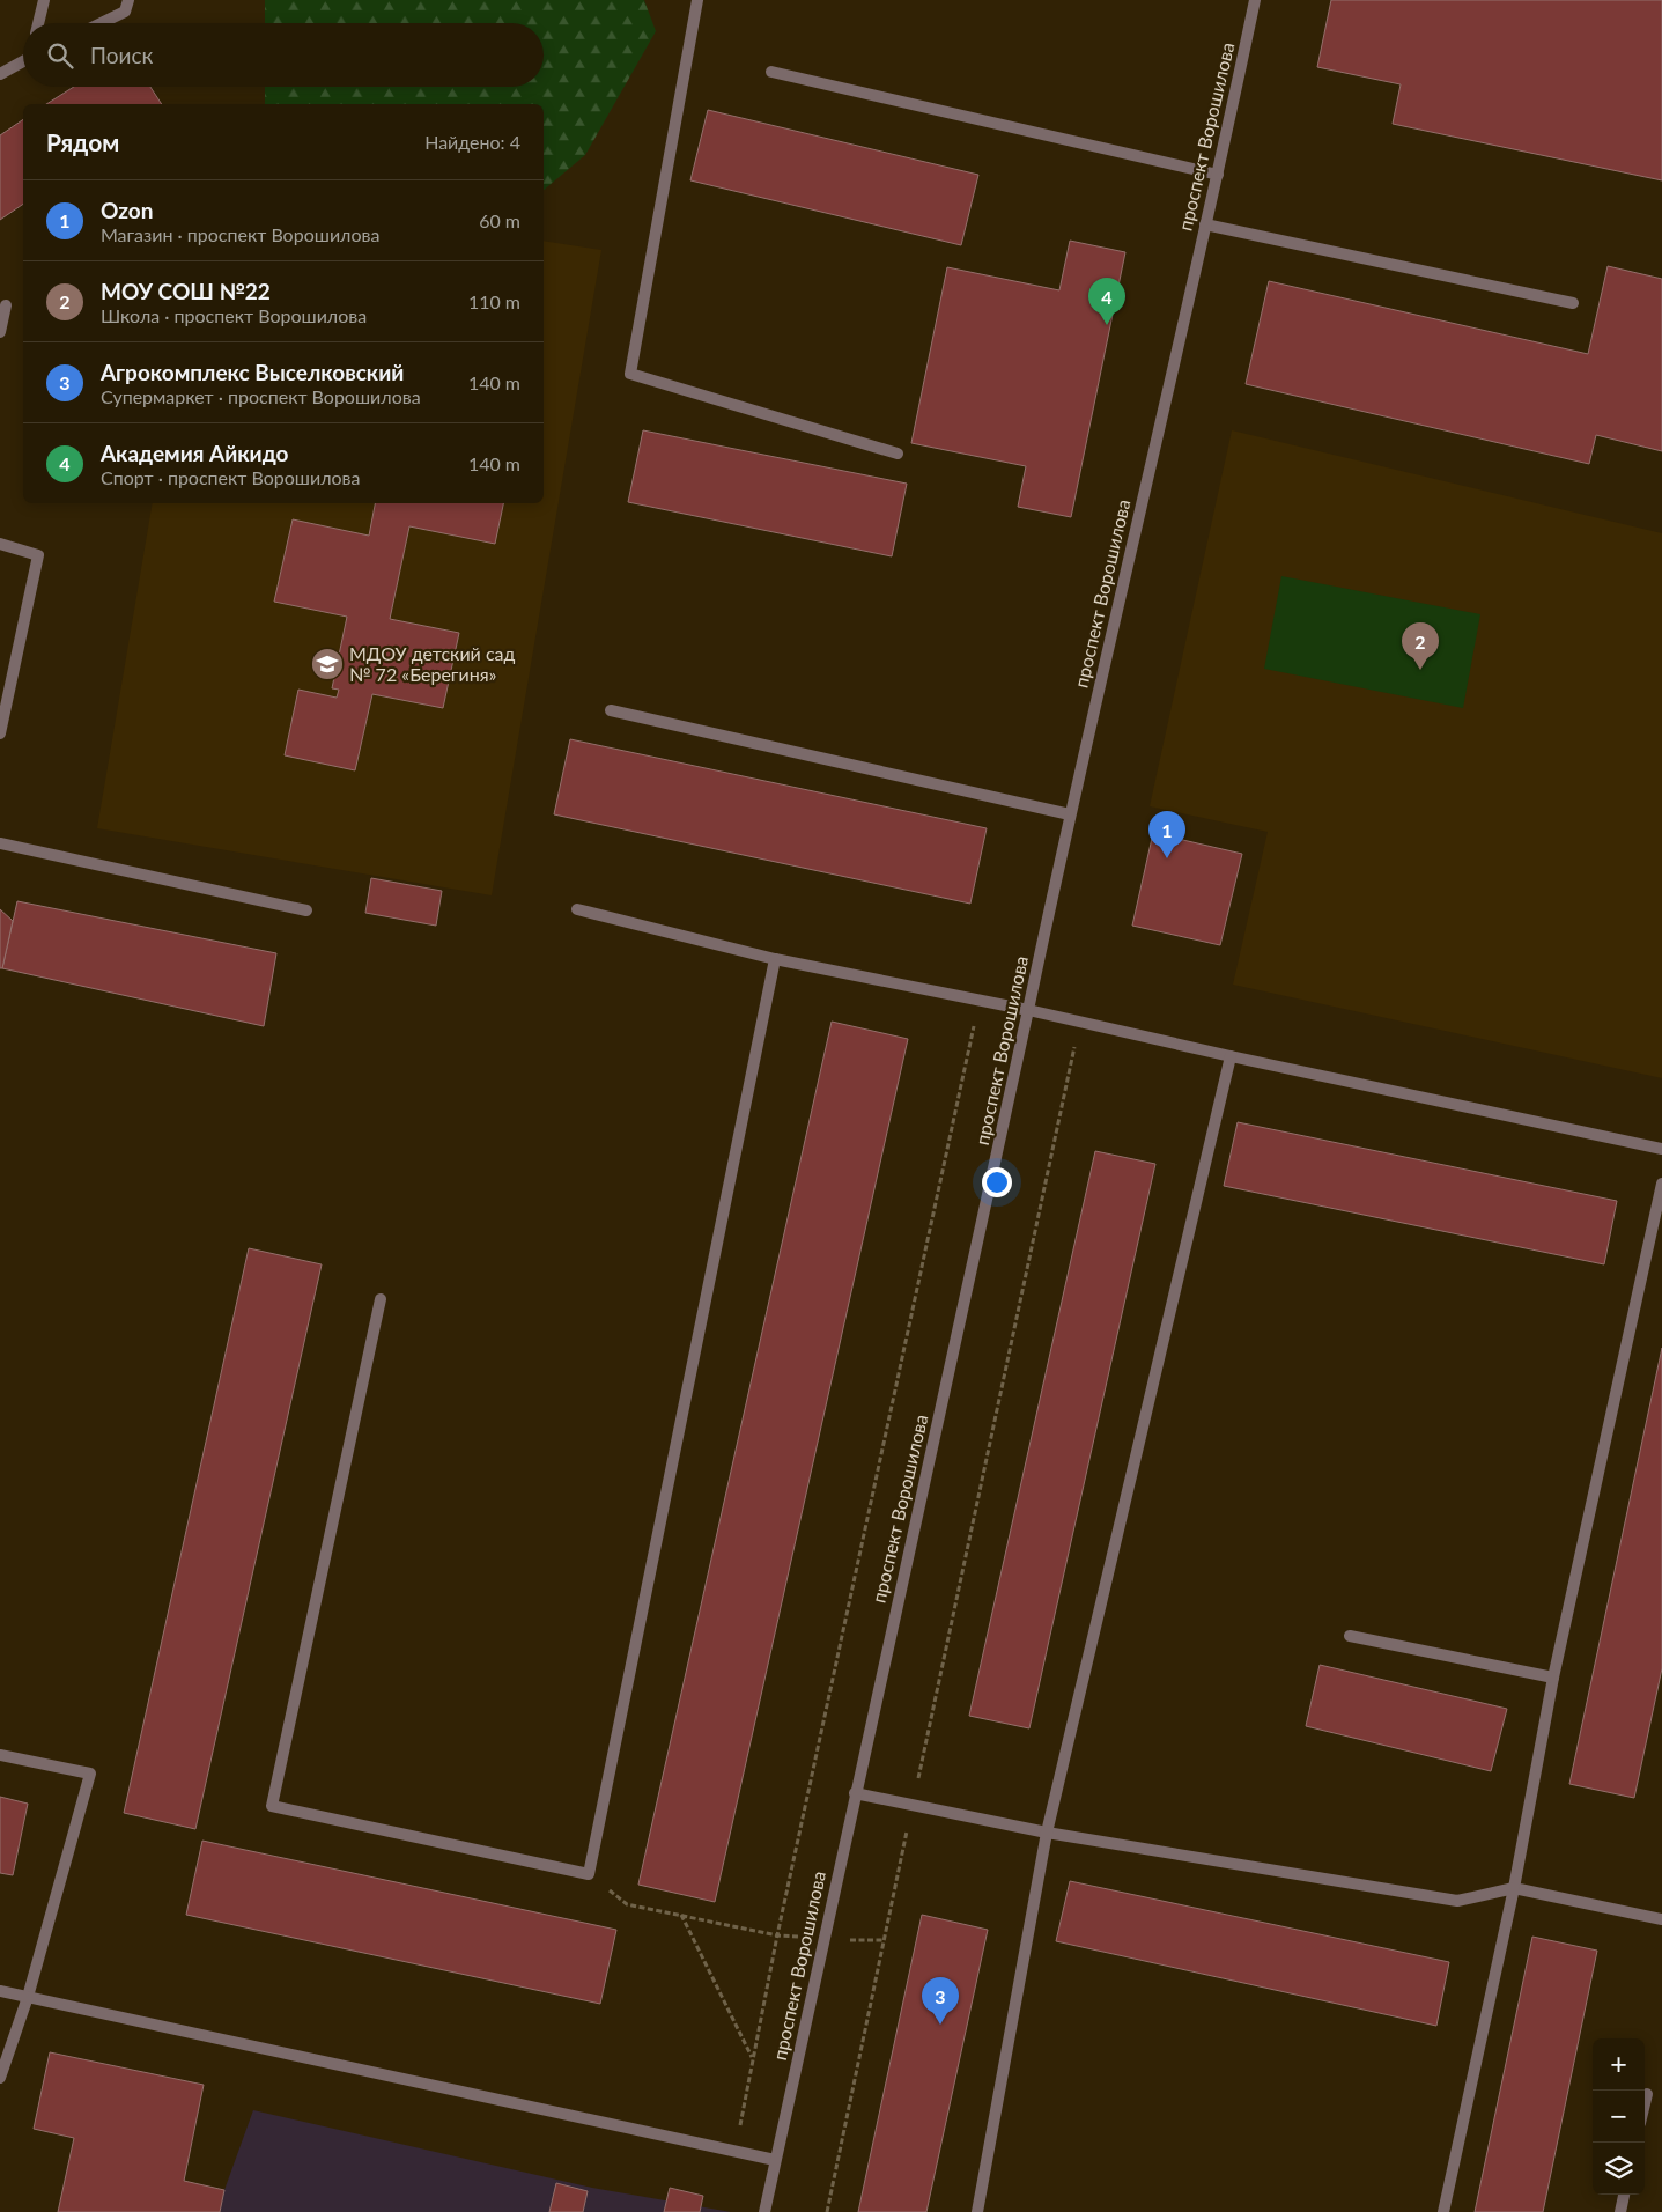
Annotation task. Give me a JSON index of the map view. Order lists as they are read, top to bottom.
{
  "streets": {
    "street": ["проспект Ворошилова"]
  },
  "places": {
    "school or university": ["МДОУ детский сад № 72 «Берегиня»"]
  },
  "page": {
    "search": "Поиск",
    "heading": ["Рядом", "Найдено: 4"],
    "list": [
      {
        "mark": "1",
        "name": "Ozon",
        "note": "Магазин · проспект Ворошилова",
        "value": "60 m"
      },
      {
        "mark": "2",
        "name": "МОУ СОШ №22",
        "note": "Школа · проспект Ворошилова",
        "value": "110 m"
      },
      {
        "mark": "3",
        "name": "Агрокомплекс Выселковский",
        "note": "Супермаркет · проспект Ворошилова",
        "value": "140 m"
      },
      {
        "mark": "4",
        "name": "Академия Айкидо",
        "note": "Спорт · проспект Ворошилова",
        "value": "140 m"
      }
    ],
    "pins": [
      "4",
      "2",
      "1",
      "3"
    ],
    "map_buttons": ["+", "−"]
  }
}
